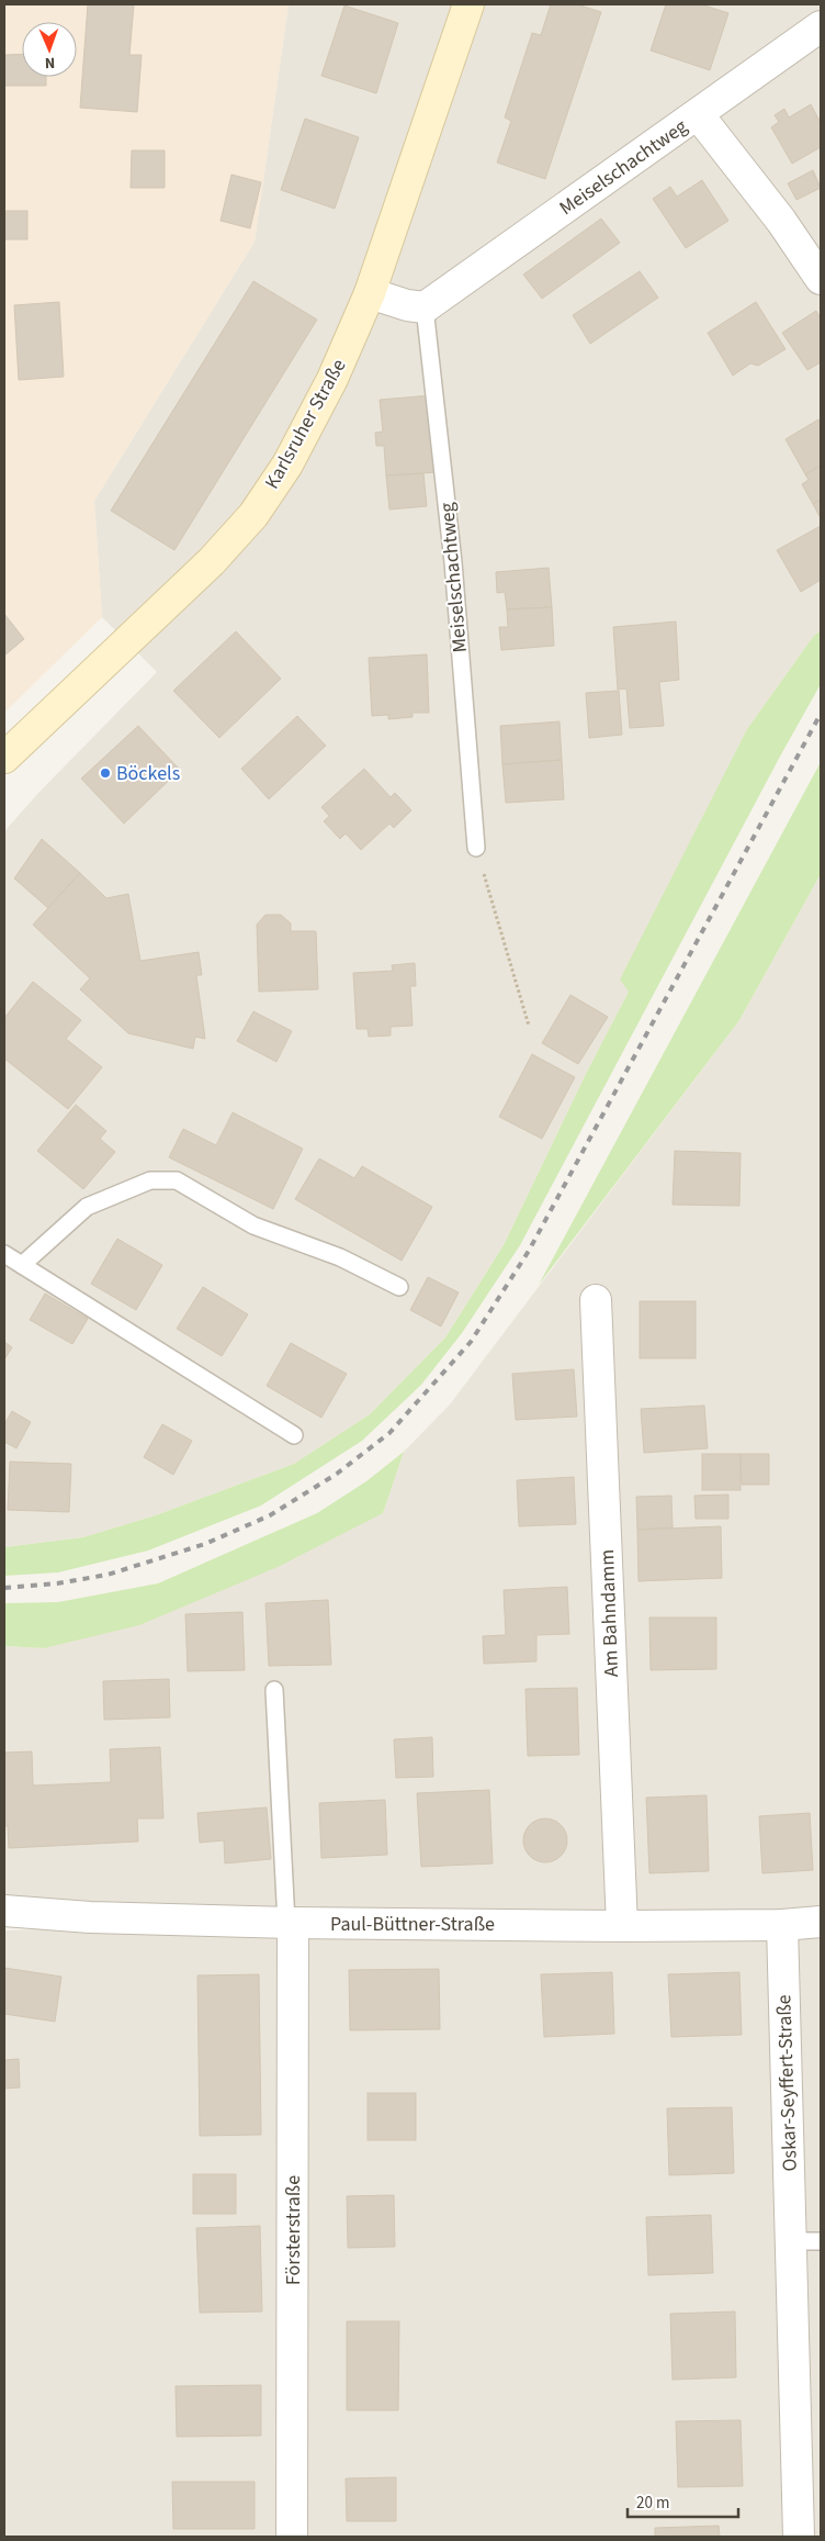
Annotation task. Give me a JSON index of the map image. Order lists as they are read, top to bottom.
{
  "streets": {
    "main road": ["Karlsruher Straße"],
    "street": [
      "Meiselschachtweg",
      "Am Bahndamm",
      "Paul-Büttner-Straße",
      "Oskar-Seyffert-Straße",
      "Försterstraße"
    ]
  },
  "crossings": [
    ["Am Bahndamm", "Paul-Büttner-Straße"],
    ["Paul-Büttner-Straße", "Oskar-Seyffert-Straße"],
    ["Paul-Büttner-Straße", "Försterstraße"]
  ],
  "places": ["Böckels"],
  "scale_bar": "20 m",
  "north": "bottom"
}
